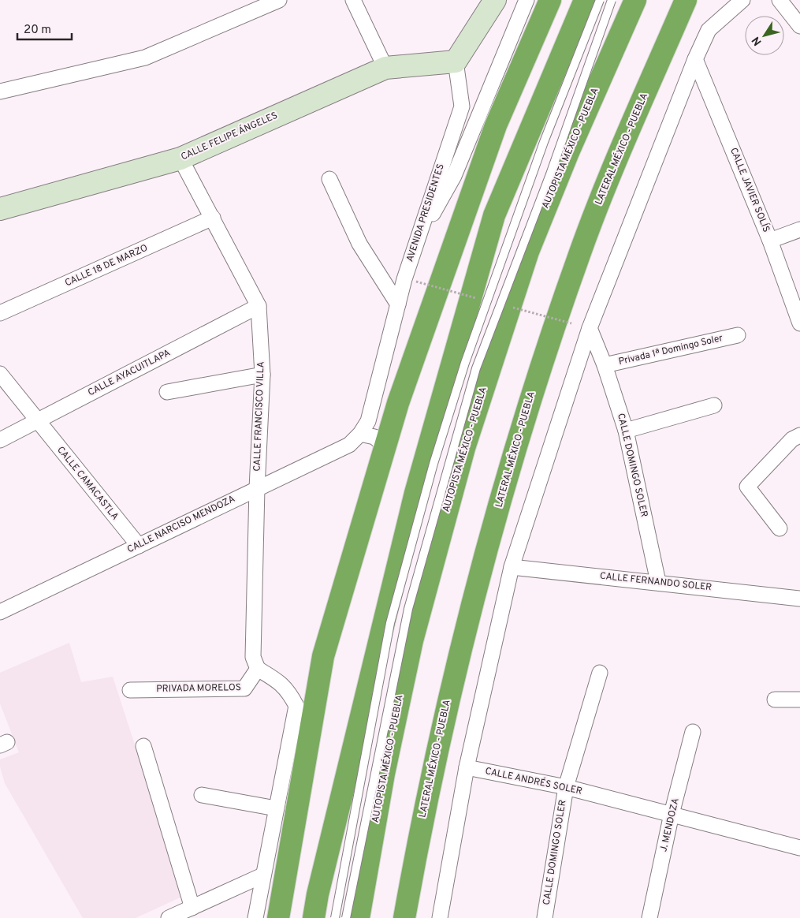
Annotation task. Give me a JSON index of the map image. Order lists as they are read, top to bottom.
{
  "streets": {
    "highway": ["AUTOPISTA MÉXICO - PUEBLA", "LATERAL MÉXICO - PUEBLA"],
    "main road": ["CALLE FELIPE ÁNGELES"],
    "street": [
      "CALLE JAVIER SOLÍS",
      "AVENIDA PRESIDENTES",
      "CALLE 18 DE MARZO",
      "Privada 1ª Domingo Soler",
      "CALLE AYACUITLAPA",
      "CALLE FRANCISCO VILLA",
      "CALLE DOMINGO SOLER",
      "CALLE CAMACASTLA",
      "CALLE NARCISO MENDOZA",
      "CALLE FERNANDO SOLER",
      "PRIVADA MORELOS",
      "CALLE ANDRÉS SOLER",
      "J. MENDOZA"
    ]
  },
  "crossings": [
    ["CALLE FELIPE ÁNGELES", "AVENIDA PRESIDENTES"],
    ["CALLE FELIPE ÁNGELES", "CALLE FRANCISCO VILLA"],
    ["AVENIDA PRESIDENTES", "CALLE NARCISO MENDOZA"],
    ["CALLE 18 DE MARZO", "CALLE FRANCISCO VILLA"],
    ["Privada 1ª Domingo Soler", "CALLE DOMINGO SOLER"],
    ["CALLE AYACUITLAPA", "CALLE FRANCISCO VILLA"],
    ["CALLE AYACUITLAPA", "CALLE CAMACASTLA"],
    ["CALLE FRANCISCO VILLA", "CALLE NARCISO MENDOZA"],
    ["CALLE FRANCISCO VILLA", "PRIVADA MORELOS"],
    ["CALLE DOMINGO SOLER", "CALLE FERNANDO SOLER"],
    ["CALLE DOMINGO SOLER", "CALLE ANDRÉS SOLER"],
    ["CALLE CAMACASTLA", "CALLE NARCISO MENDOZA"],
    ["CALLE ANDRÉS SOLER", "J. MENDOZA"]
  ],
  "scale_bar": "20 m",
  "north": "bottom left"
}
